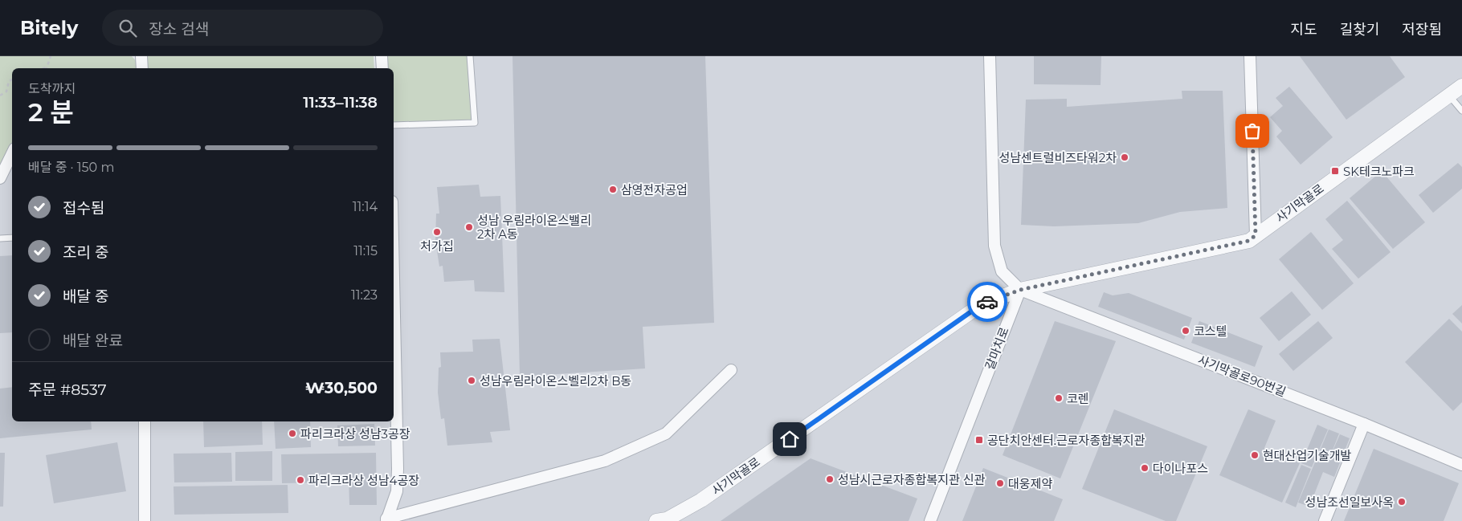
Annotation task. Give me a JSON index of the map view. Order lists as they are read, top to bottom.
{
  "streets": {
    "street": ["사기막골로", "갈마치로", "사기막골로90번길"]
  },
  "crossings": [
    ["사기막골로", "갈마치로"],
    ["사기막골로", "사기막골로90번길"],
    ["갈마치로", "사기막골로90번길"]
  ],
  "places": {
    "other": [
      "성남센트럴비즈타워2차",
      "삼영전자공업",
      "성남 우림라이온스밸리 2차 A동",
      "처가집",
      "코스텔",
      "성남우림라이온스벨리2차 B동",
      "코렌",
      "파리크라상 성남3공장",
      "현대산업기술개발",
      "다이나포스",
      "성남시근로자종합복지관 신관",
      "파리크라상 성남4공장",
      "대웅제약",
      "성남조선일보사옥"
    ],
    "transit": ["SK테크노파크", "공단치안센터.근로자종합복지관"]
  },
  "page": {
    "header": "Bitely",
    "search": "장소 검색",
    "nav": ["지도", "길찾기", "저장됨"],
    "heading": ["2 분", "도착까지", "11:33–11:38"],
    "panel": ["주문 #8537", "₩30,500"],
    "bar": "배달 중 · 150 m",
    "list": [
      ["접수됨", "11:14"],
      ["조리 중", "11:15"],
      ["배달 중", "11:23"],
      "배달 완료"
    ]
  }
}
